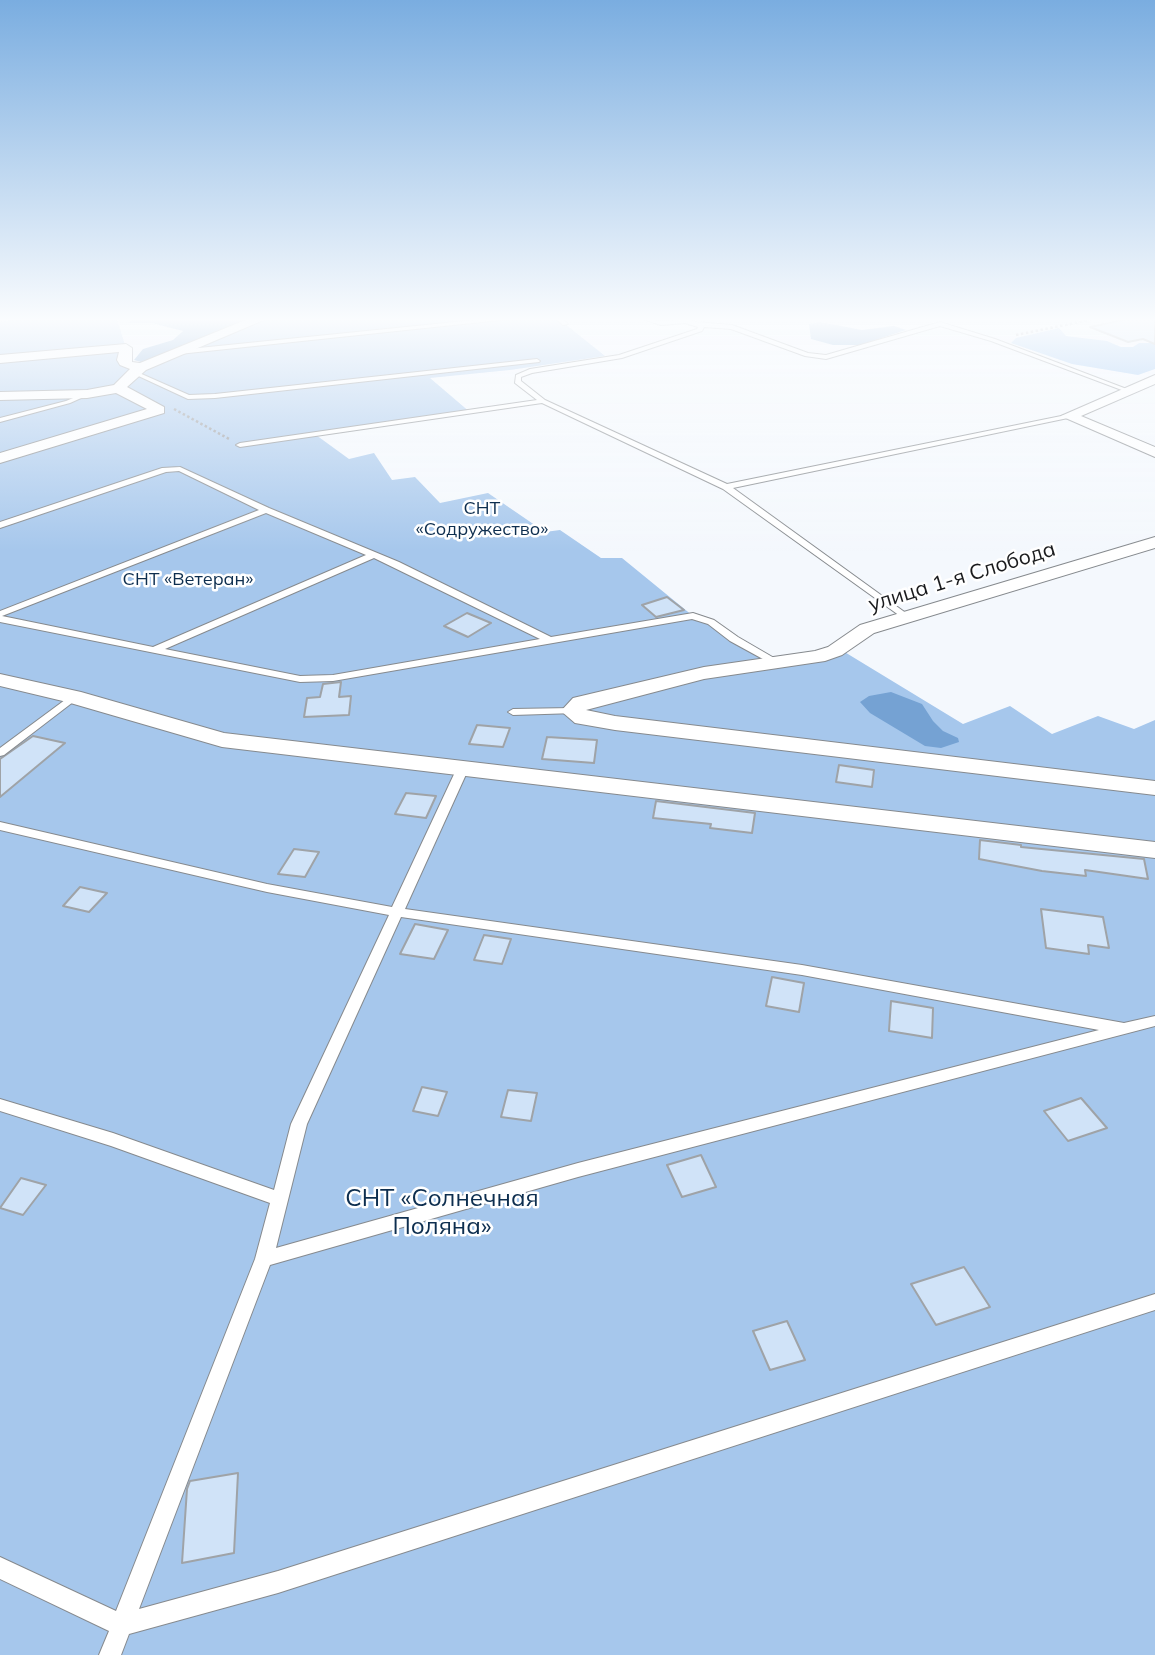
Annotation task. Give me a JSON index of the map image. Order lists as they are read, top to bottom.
{
  "streets": {
    "street": ["улица 1-я Слобода"]
  },
  "parks": ["СНТ «Содружество»", "СНТ «Ветеран»", "СНТ «Солнечная Поляна»"]
}
